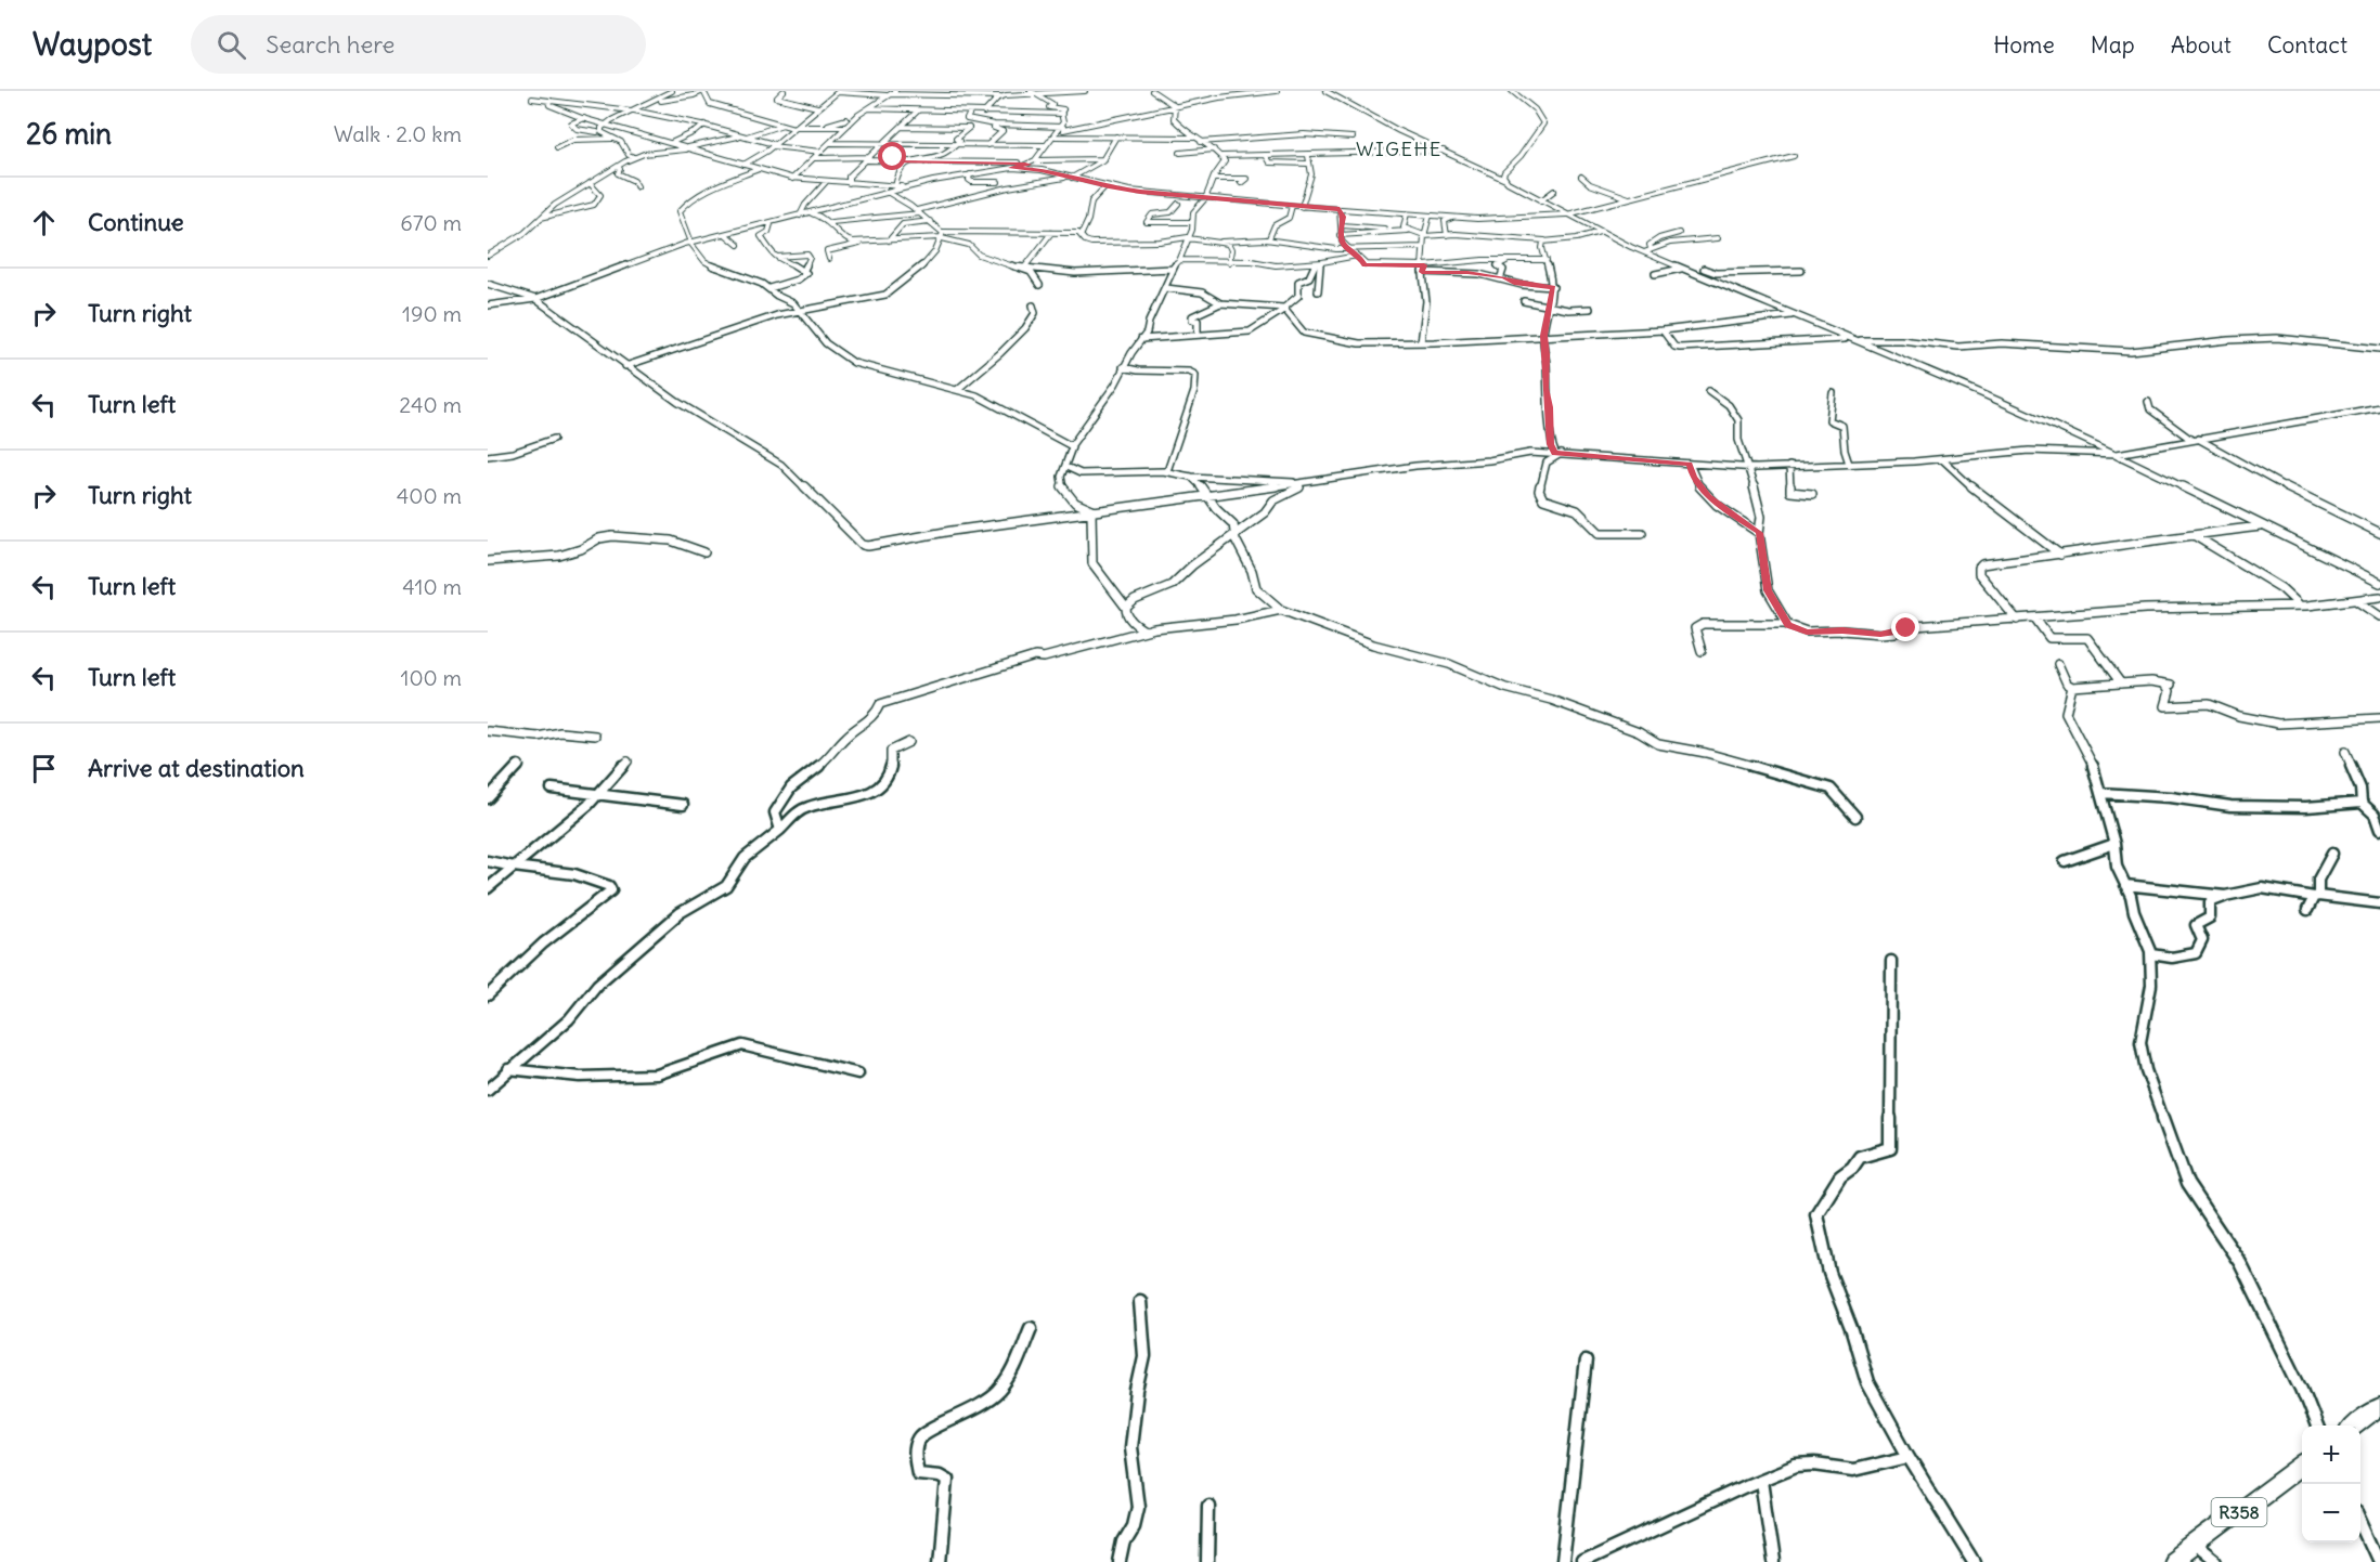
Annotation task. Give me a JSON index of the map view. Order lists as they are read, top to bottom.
{
  "streets": {
    "main road": ["R358"]
  },
  "districts": ["WIGEHE"],
  "page": {
    "header": "Waypost",
    "search": "Search here",
    "nav": [
      "Home",
      "Map",
      "About",
      "Contact"
    ],
    "heading": ["26 min", "Walk · 2.0 km"],
    "list": [
      ["Continue", "670 m"],
      ["Turn right", "190 m"],
      ["Turn left", "240 m"],
      ["Turn right", "400 m"],
      ["Turn left", "410 m"],
      ["Turn left", "100 m"],
      "Arrive at destination"
    ],
    "map_buttons": ["+", "−"]
  }
}
